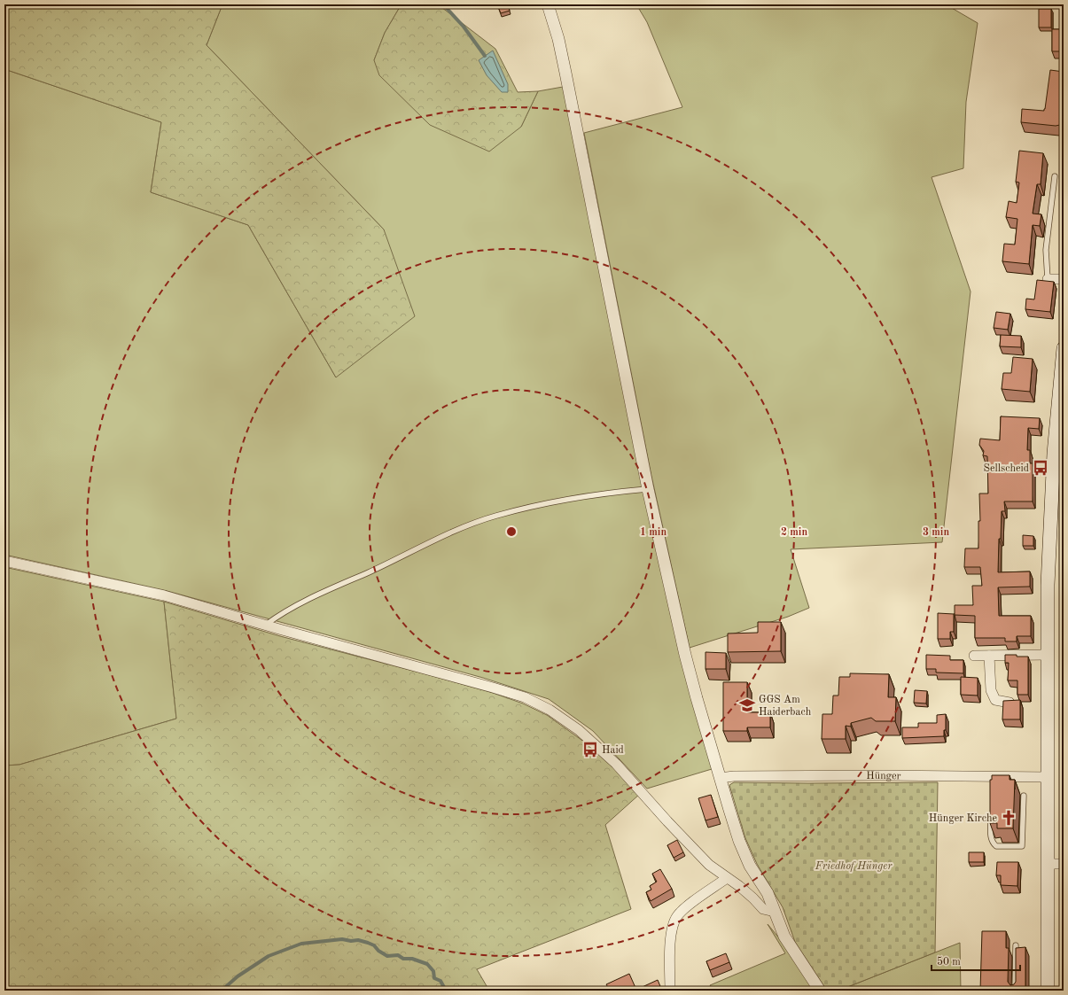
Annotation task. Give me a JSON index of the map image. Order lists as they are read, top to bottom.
{
  "streets": {
    "street": ["Hünger"]
  },
  "parks": ["Friedhof Hünger"],
  "places": {
    "bus stop": ["Sellscheid", "Haid"],
    "school or university": ["GGS Am Haiderbach"],
    "church": ["Hünger Kirche"]
  },
  "scale_bar": "50 m",
  "rings": ["1 min", "2 min", "3 min"]
}
